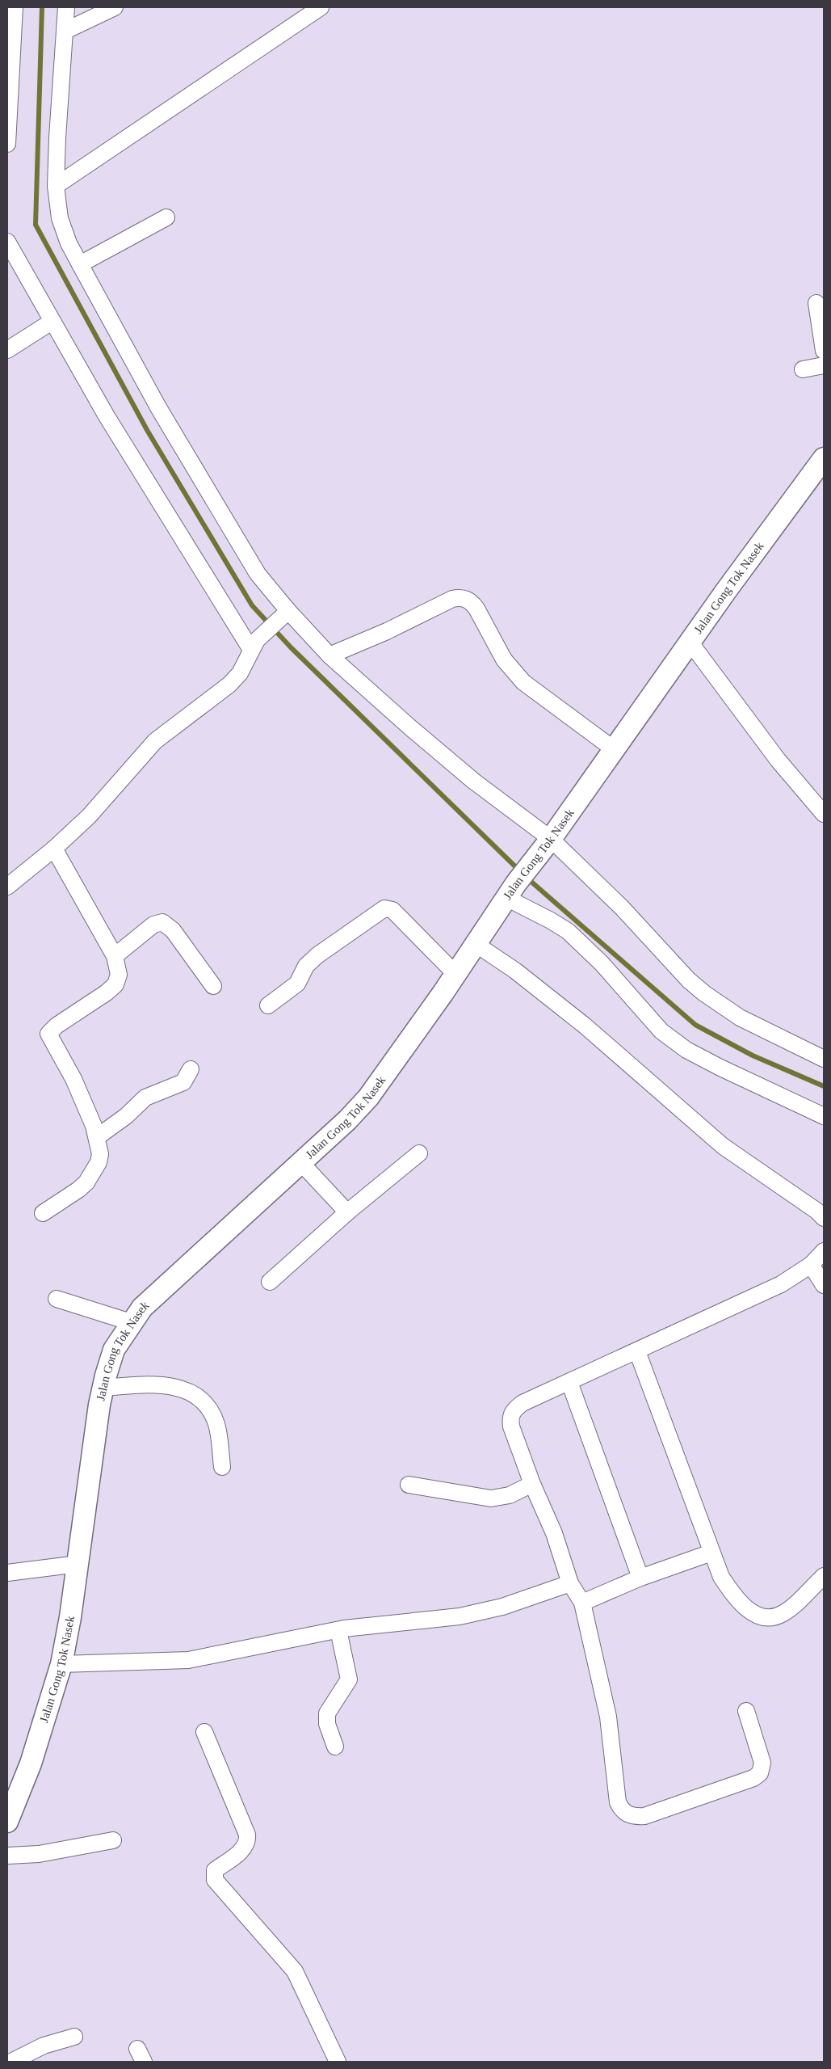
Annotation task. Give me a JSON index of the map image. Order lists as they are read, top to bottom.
{
  "streets": {
    "main road": ["Jalan Gong Tok Nasek"]
  }
}
